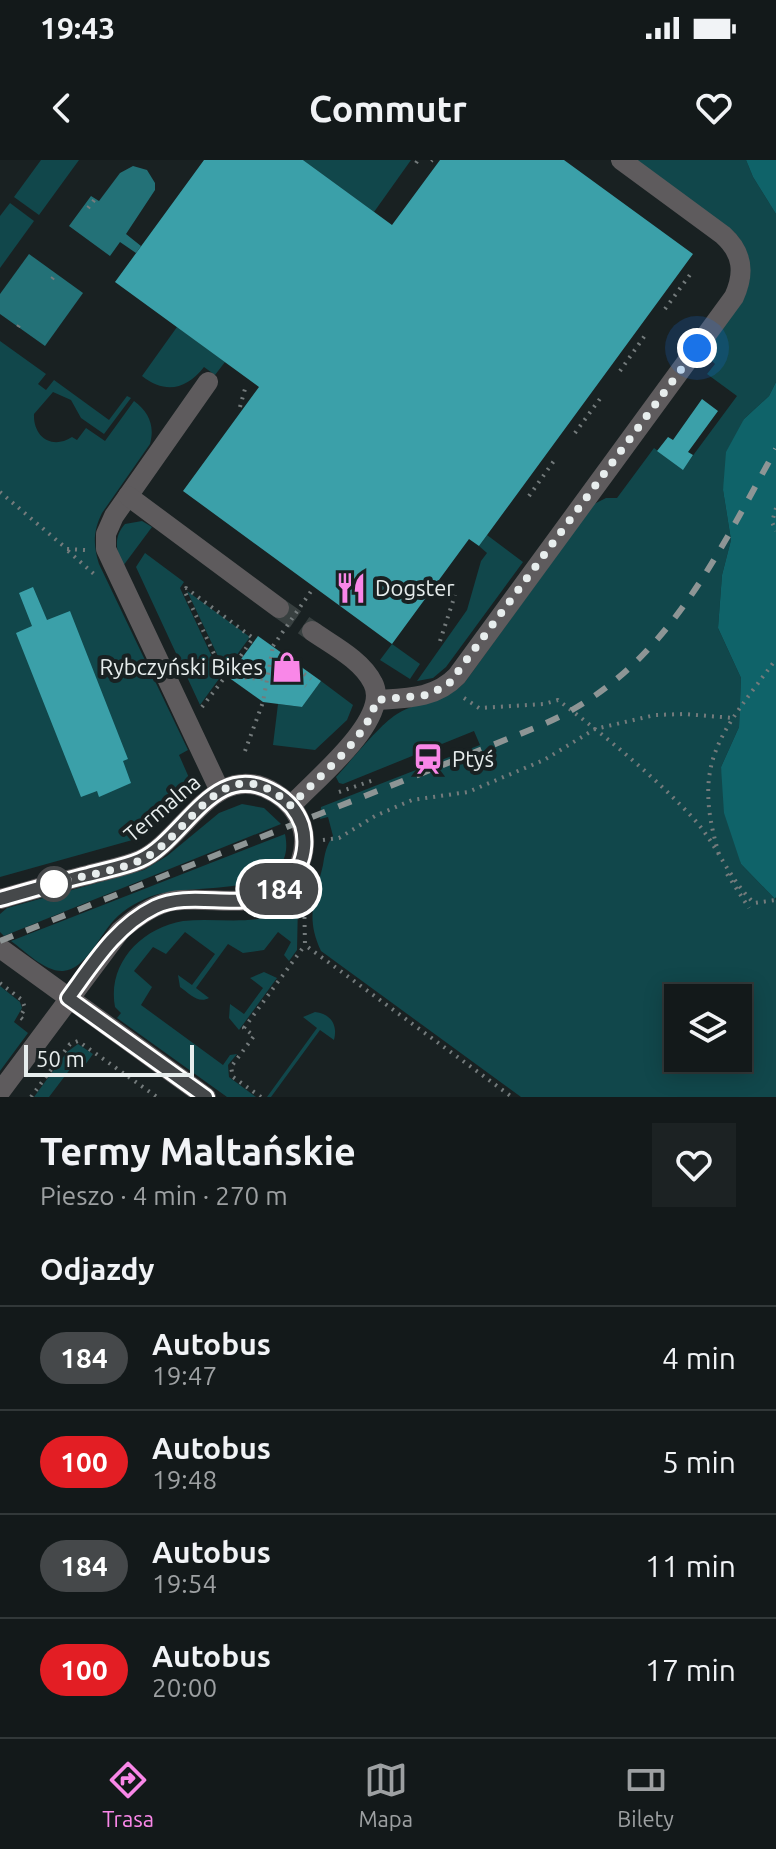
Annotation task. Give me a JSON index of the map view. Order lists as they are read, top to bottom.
{
  "streets": {
    "street": ["Termalna"]
  },
  "places": {
    "restaurant": ["Dogster"],
    "shop": ["Rybczyński Bikes"],
    "station": ["Ptyś"]
  },
  "lines": ["bus line 184"],
  "scale_bar": "50 m",
  "page": {
    "status": "19:43",
    "header": "Commutr",
    "on_map": "184",
    "scale": "50 m",
    "heading": [
      ["Termy Maltańskie", "Pieszo · 4 min · 270 m"],
      "Odjazdy"
    ],
    "list": [
      {
        "mark": "184",
        "name": "Autobus",
        "note": "19:47",
        "value": "4 min"
      },
      {
        "mark": "100",
        "name": "Autobus",
        "note": "19:48",
        "value": "5 min"
      },
      {
        "mark": "184",
        "name": "Autobus",
        "note": "19:54",
        "value": "11 min"
      },
      {
        "mark": "100",
        "name": "Autobus",
        "note": "20:00",
        "value": "17 min"
      }
    ],
    "tabs": ["Trasa", "Mapa", "Bilety"]
  }
}
